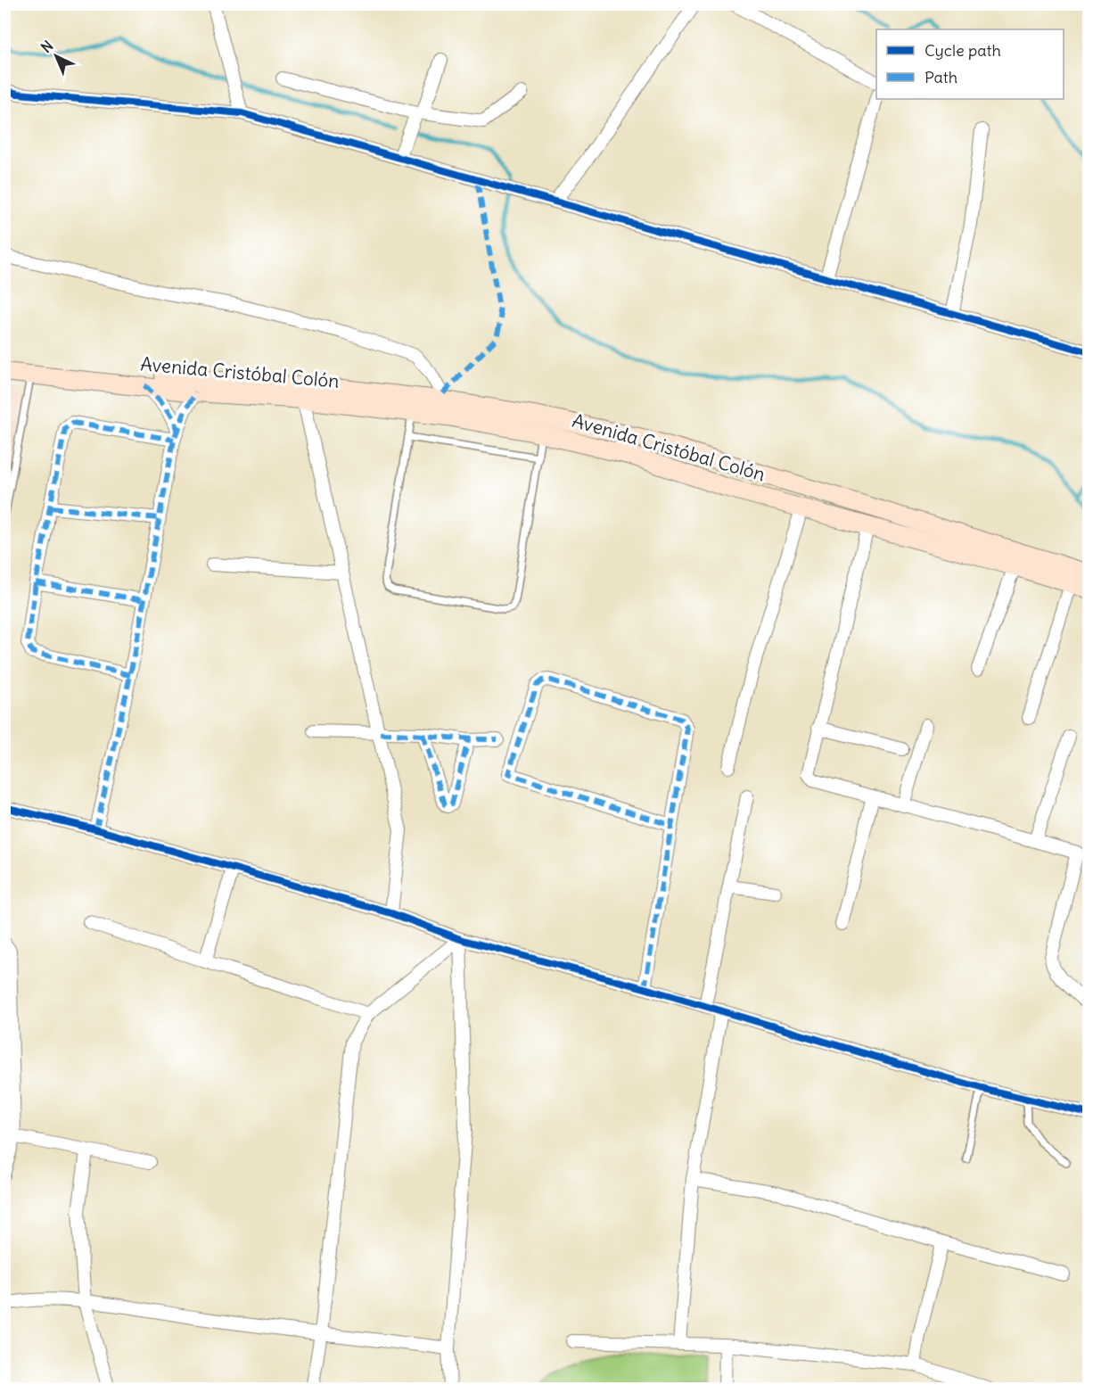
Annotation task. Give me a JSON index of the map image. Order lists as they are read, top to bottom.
{
  "streets": {
    "street": ["Avenida Cristóbal Colón"]
  },
  "legend": ["Cycle path", "Path"],
  "north": "top left"
}
